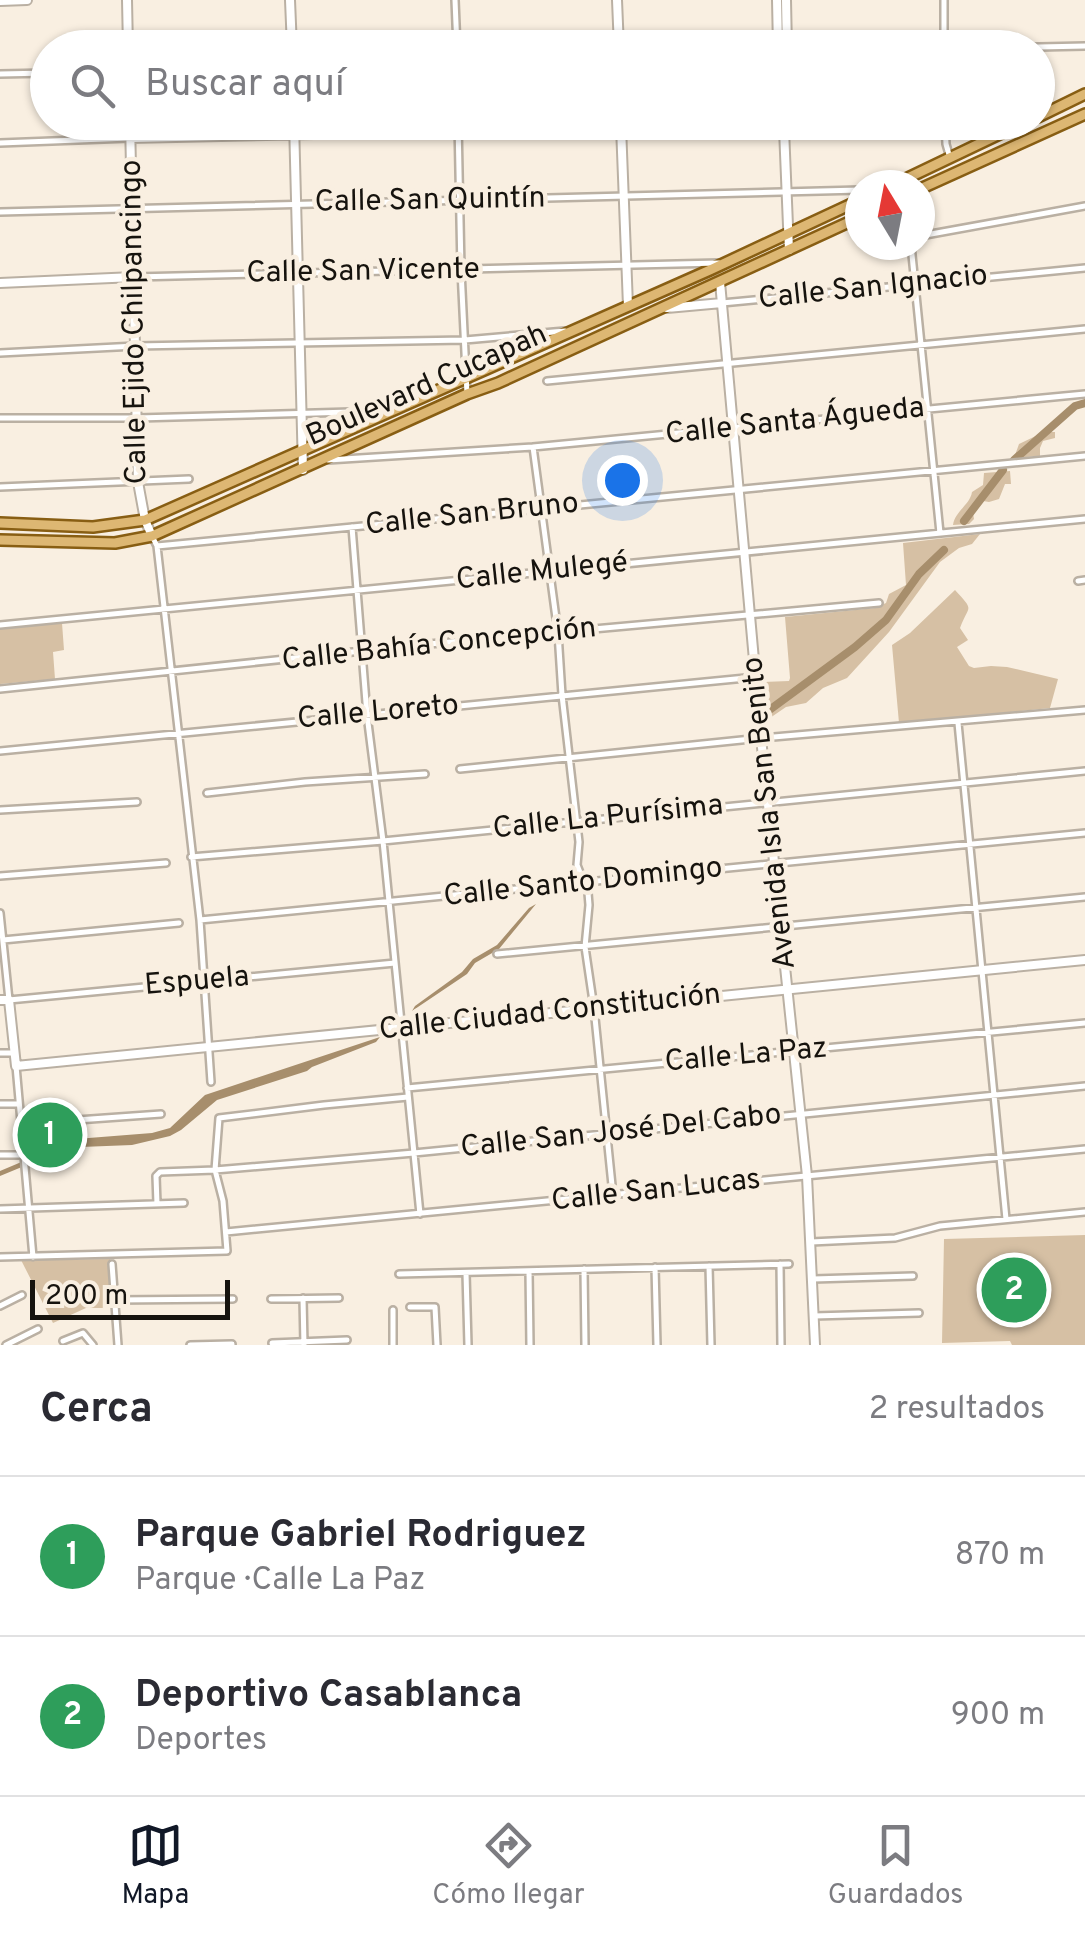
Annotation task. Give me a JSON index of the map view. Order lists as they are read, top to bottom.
{
  "streets": {
    "main road": ["Boulevard Cucapah"],
    "street": [
      "Calle San Quintín",
      "Calle San Vicente",
      "Calle San Ignacio",
      "Calle Ejido Chilpancingo",
      "Calle Santa Águeda",
      "Calle San Bruno",
      "Calle Mulegé",
      "Calle Bahía Concepción",
      "Calle Loreto",
      "Avenida Isla San Benito",
      "Calle La Purísima",
      "Calle Santo Domingo",
      "Espuela",
      "Calle Ciudad Constitución",
      "Calle La Paz",
      "Calle San José Del Cabo",
      "Calle San Lucas"
    ]
  },
  "crossings": [
    ["Calle San Quintín", "Calle Ejido Chilpancingo"],
    ["Calle San Vicente", "Calle Ejido Chilpancingo"],
    ["Calle San Vicente", "Boulevard Cucapah"],
    ["Calle San Ignacio", "Boulevard Cucapah"],
    ["Calle San Ignacio", "Avenida Isla San Benito"],
    ["Calle Ejido Chilpancingo", "Boulevard Cucapah"],
    ["Calle Ejido Chilpancingo", "Calle San Bruno"],
    ["Boulevard Cucapah", "Calle Santa Águeda"],
    ["Boulevard Cucapah", "Calle San Bruno"],
    ["Boulevard Cucapah", "Avenida Isla San Benito"],
    ["Calle Santa Águeda", "Avenida Isla San Benito"],
    ["Calle San Bruno", "Avenida Isla San Benito"],
    ["Calle Mulegé", "Avenida Isla San Benito"],
    ["Calle Bahía Concepción", "Avenida Isla San Benito"],
    ["Calle Loreto", "Avenida Isla San Benito"],
    ["Avenida Isla San Benito", "Calle La Purísima"],
    ["Avenida Isla San Benito", "Calle Santo Domingo"],
    ["Avenida Isla San Benito", "Calle Ciudad Constitución"],
    ["Avenida Isla San Benito", "Calle La Paz"],
    ["Avenida Isla San Benito", "Calle San José Del Cabo"],
    ["Avenida Isla San Benito", "Calle San Lucas"]
  ],
  "scale_bar": "200 m",
  "north": "top",
  "page": {
    "search": "Buscar aquí",
    "pins": ["1", "2"],
    "scale": "200 m",
    "heading": ["Cerca", "2 resultados"],
    "list": [
      {
        "mark": "1",
        "name": "Parque Gabriel Rodriguez",
        "note": "Parque · Calle La Paz",
        "value": "870 m"
      },
      {
        "mark": "2",
        "name": "Deportivo Casablanca",
        "note": "Deportes",
        "value": "900 m"
      }
    ],
    "nav": ["Mapa", "Cómo llegar", "Guardados"]
  }
}
